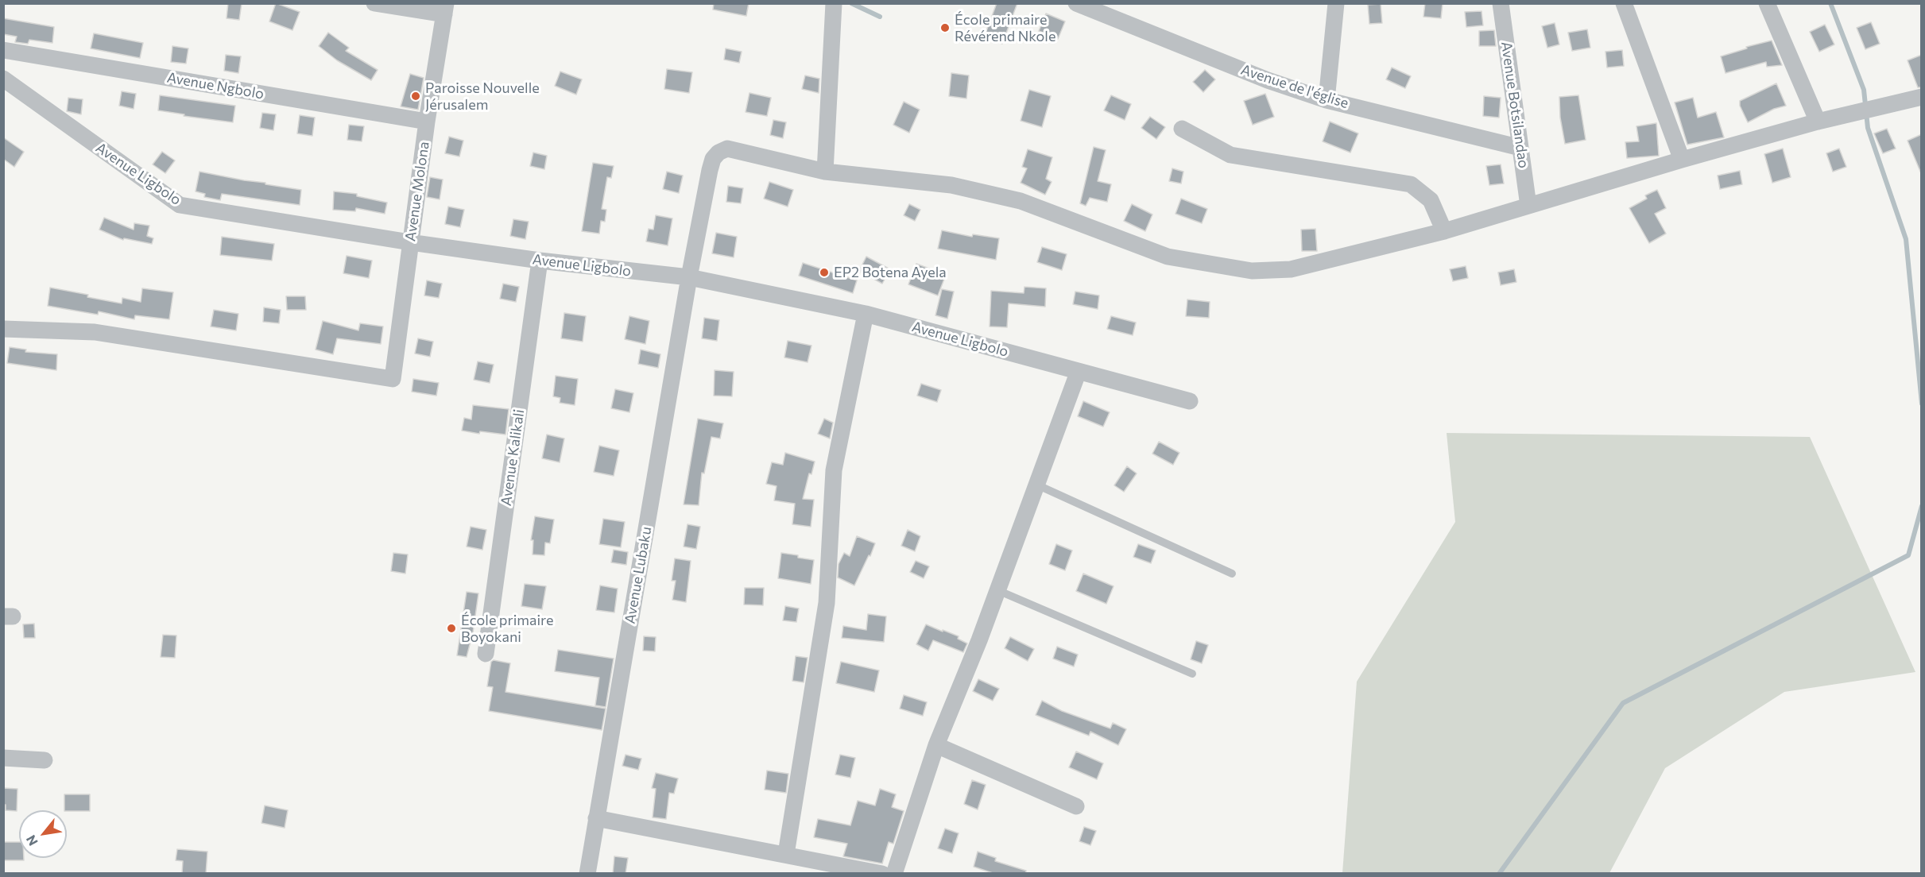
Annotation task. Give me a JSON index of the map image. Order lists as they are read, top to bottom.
{
  "streets": {
    "street": [
      "Avenue Ngbolo",
      "Avenue de l'église",
      "Avenue Botsilandao",
      "Avenue Ligbolo",
      "Avenue Molona",
      "Avenue Kalikali",
      "Avenue Lubaku"
    ]
  },
  "crossings": [
    ["Avenue Ngbolo", "Avenue Molona"],
    ["Avenue de l'église", "Avenue Botsilandao"],
    ["Avenue Botsilandao", "Avenue Lubaku"],
    ["Avenue Ligbolo", "Avenue Molona"],
    ["Avenue Ligbolo", "Avenue Kalikali"],
    ["Avenue Ligbolo", "Avenue Lubaku"]
  ],
  "places": [
    "École primaire Révérend Nkole",
    "Paroisse Nouvelle Jérusalem",
    "EP2 Botena Ayela",
    "École primaire Boyokani"
  ],
  "north": "bottom left"
}
